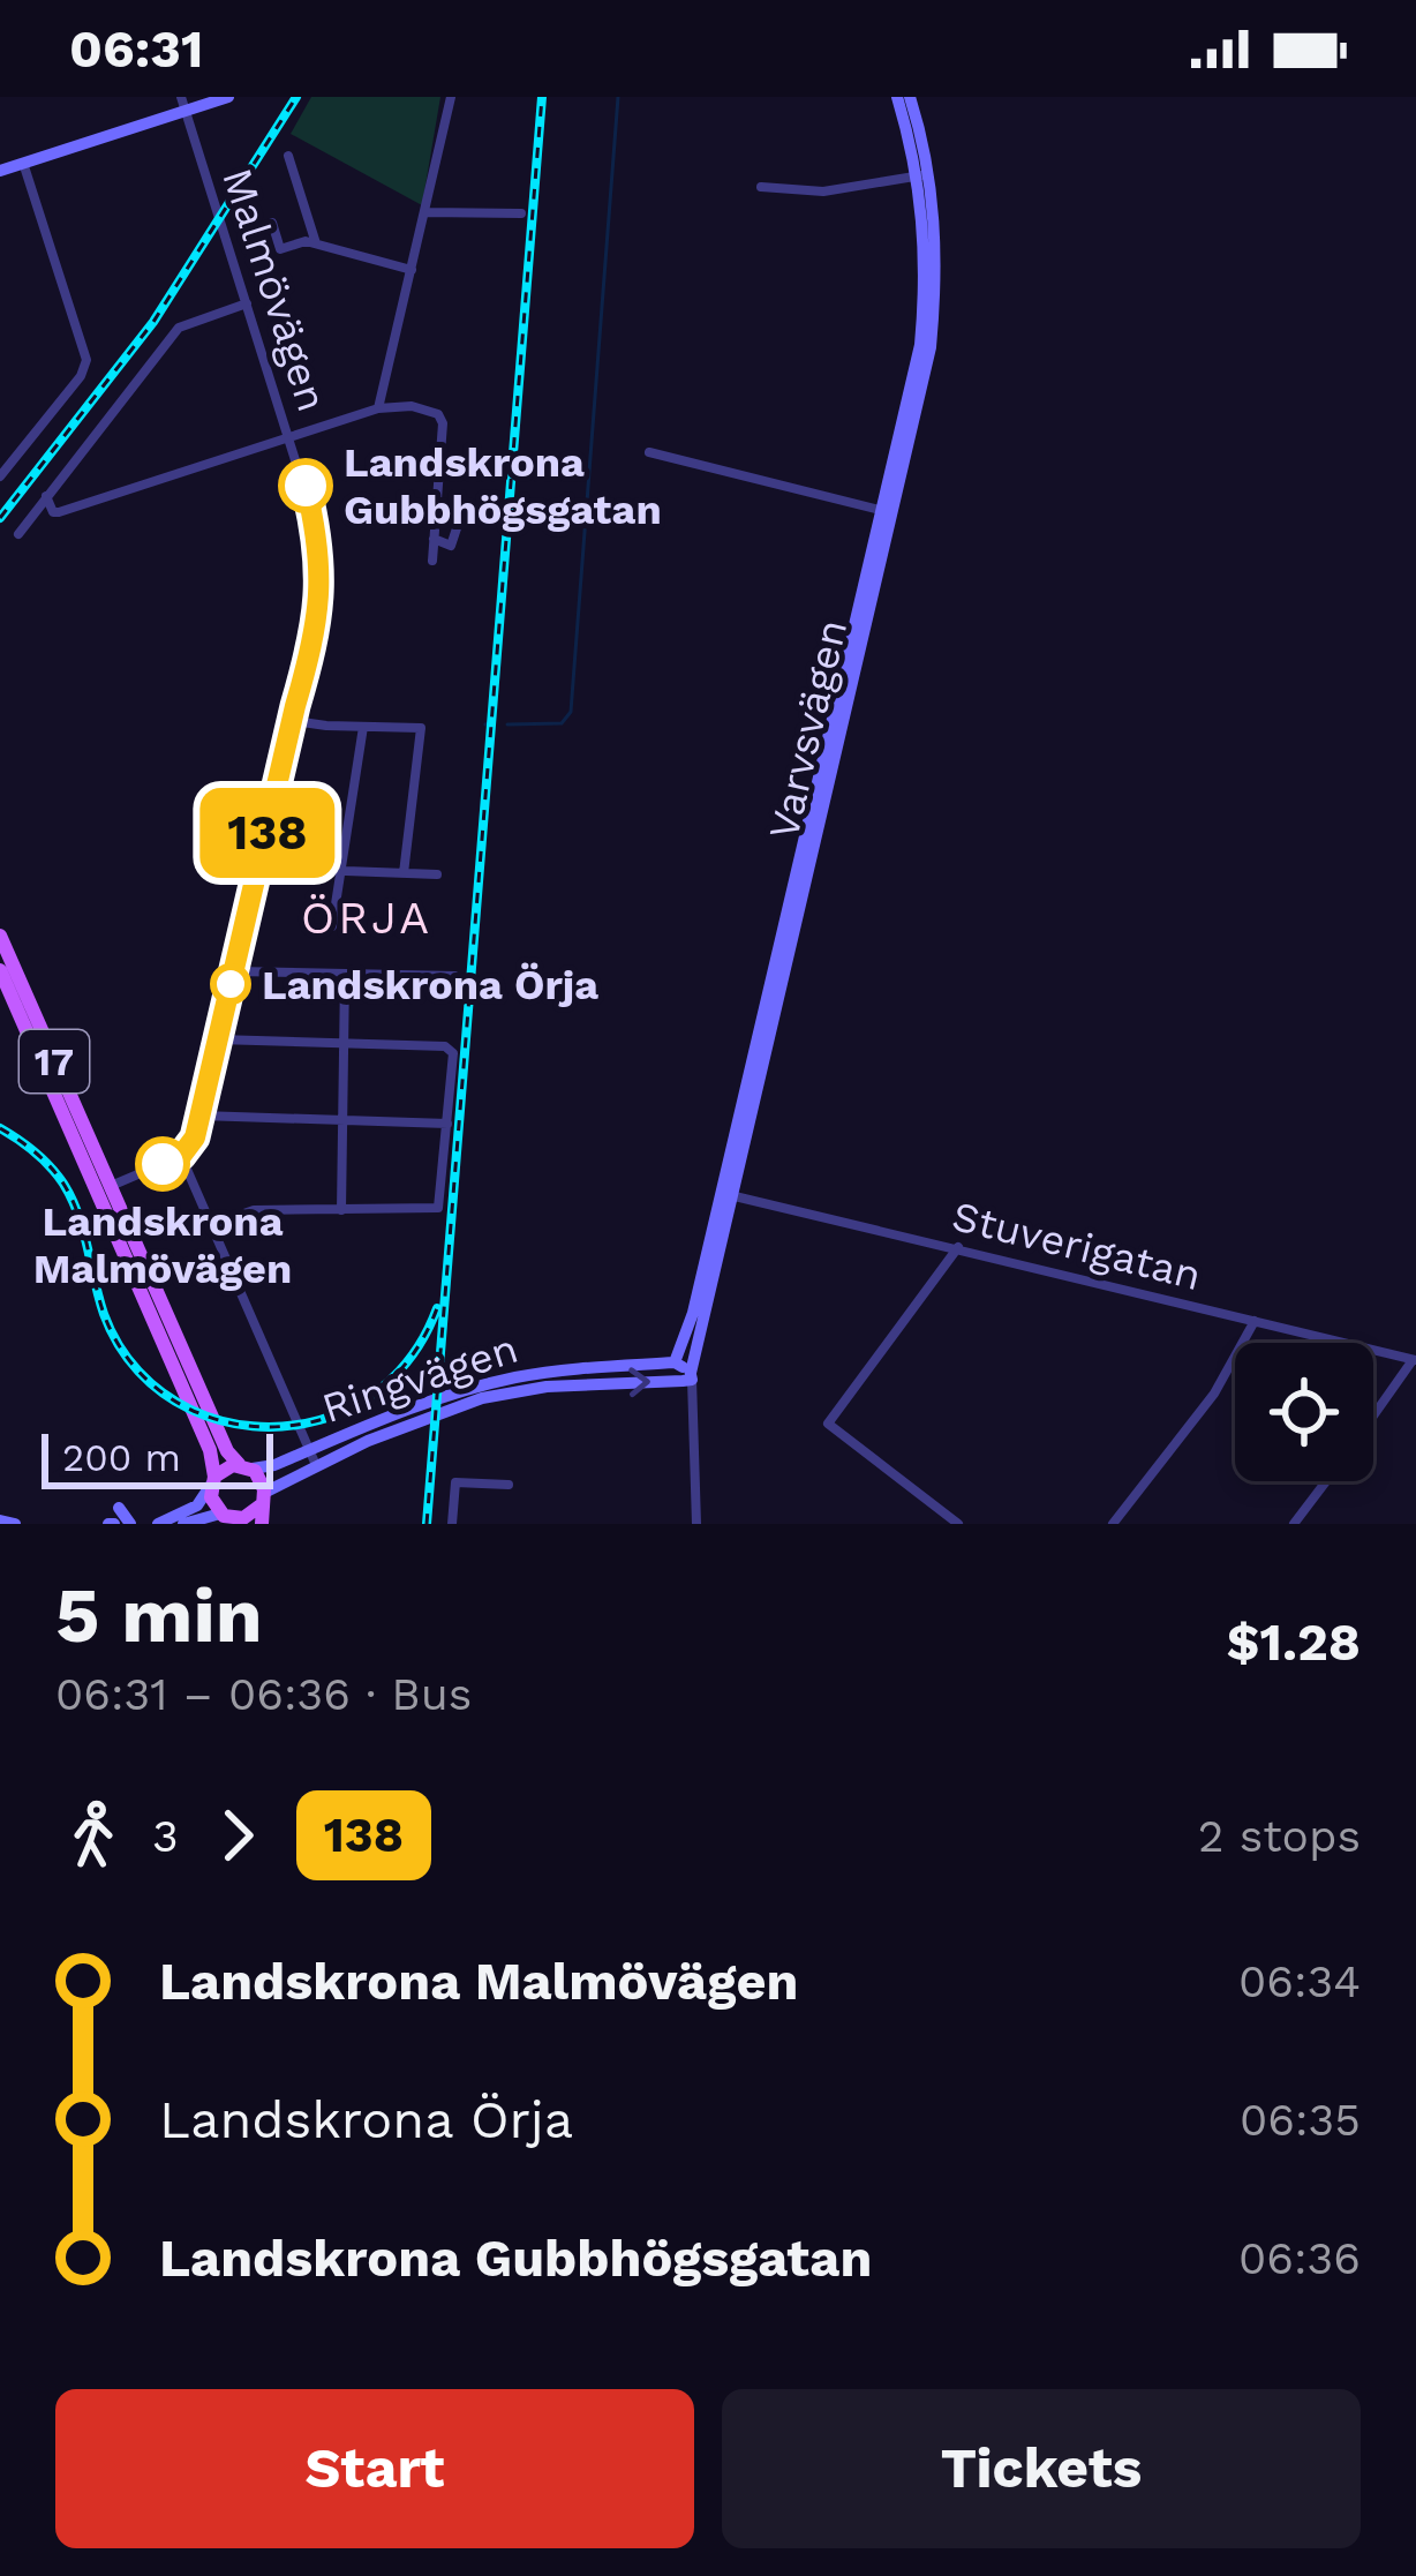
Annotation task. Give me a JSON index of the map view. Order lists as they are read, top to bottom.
{
  "streets": {
    "main road": ["Varvsvägen", "17", "Ringvägen"],
    "street": ["Malmövägen", "Stuverigatan"]
  },
  "crossings": [
    ["Varvsvägen", "Stuverigatan"],
    ["Varvsvägen", "Ringvägen"],
    ["17", "Ringvägen"]
  ],
  "districts": ["ÖRJA"],
  "places": ["Landskrona Gubbhögsgatan", "Landskrona Örja", "Landskrona Malmövägen"],
  "lines": ["bus line 138"],
  "scale_bar": "200 m",
  "page": {
    "status": "06:31",
    "on_map": "138",
    "scale": "200 m",
    "heading": ["5 min", "06:31 – 06:36 · Bus", "$1.28"],
    "legs": ["3", "138", "2 stops"],
    "list": [
      {
        "name": "Landskrona Malmövägen",
        "value": "06:34"
      },
      {
        "name": "Landskrona Örja",
        "value": "06:35"
      },
      {
        "name": "Landskrona Gubbhögsgatan",
        "value": "06:36"
      }
    ],
    "buttons": ["Start", "Tickets"]
  }
}
